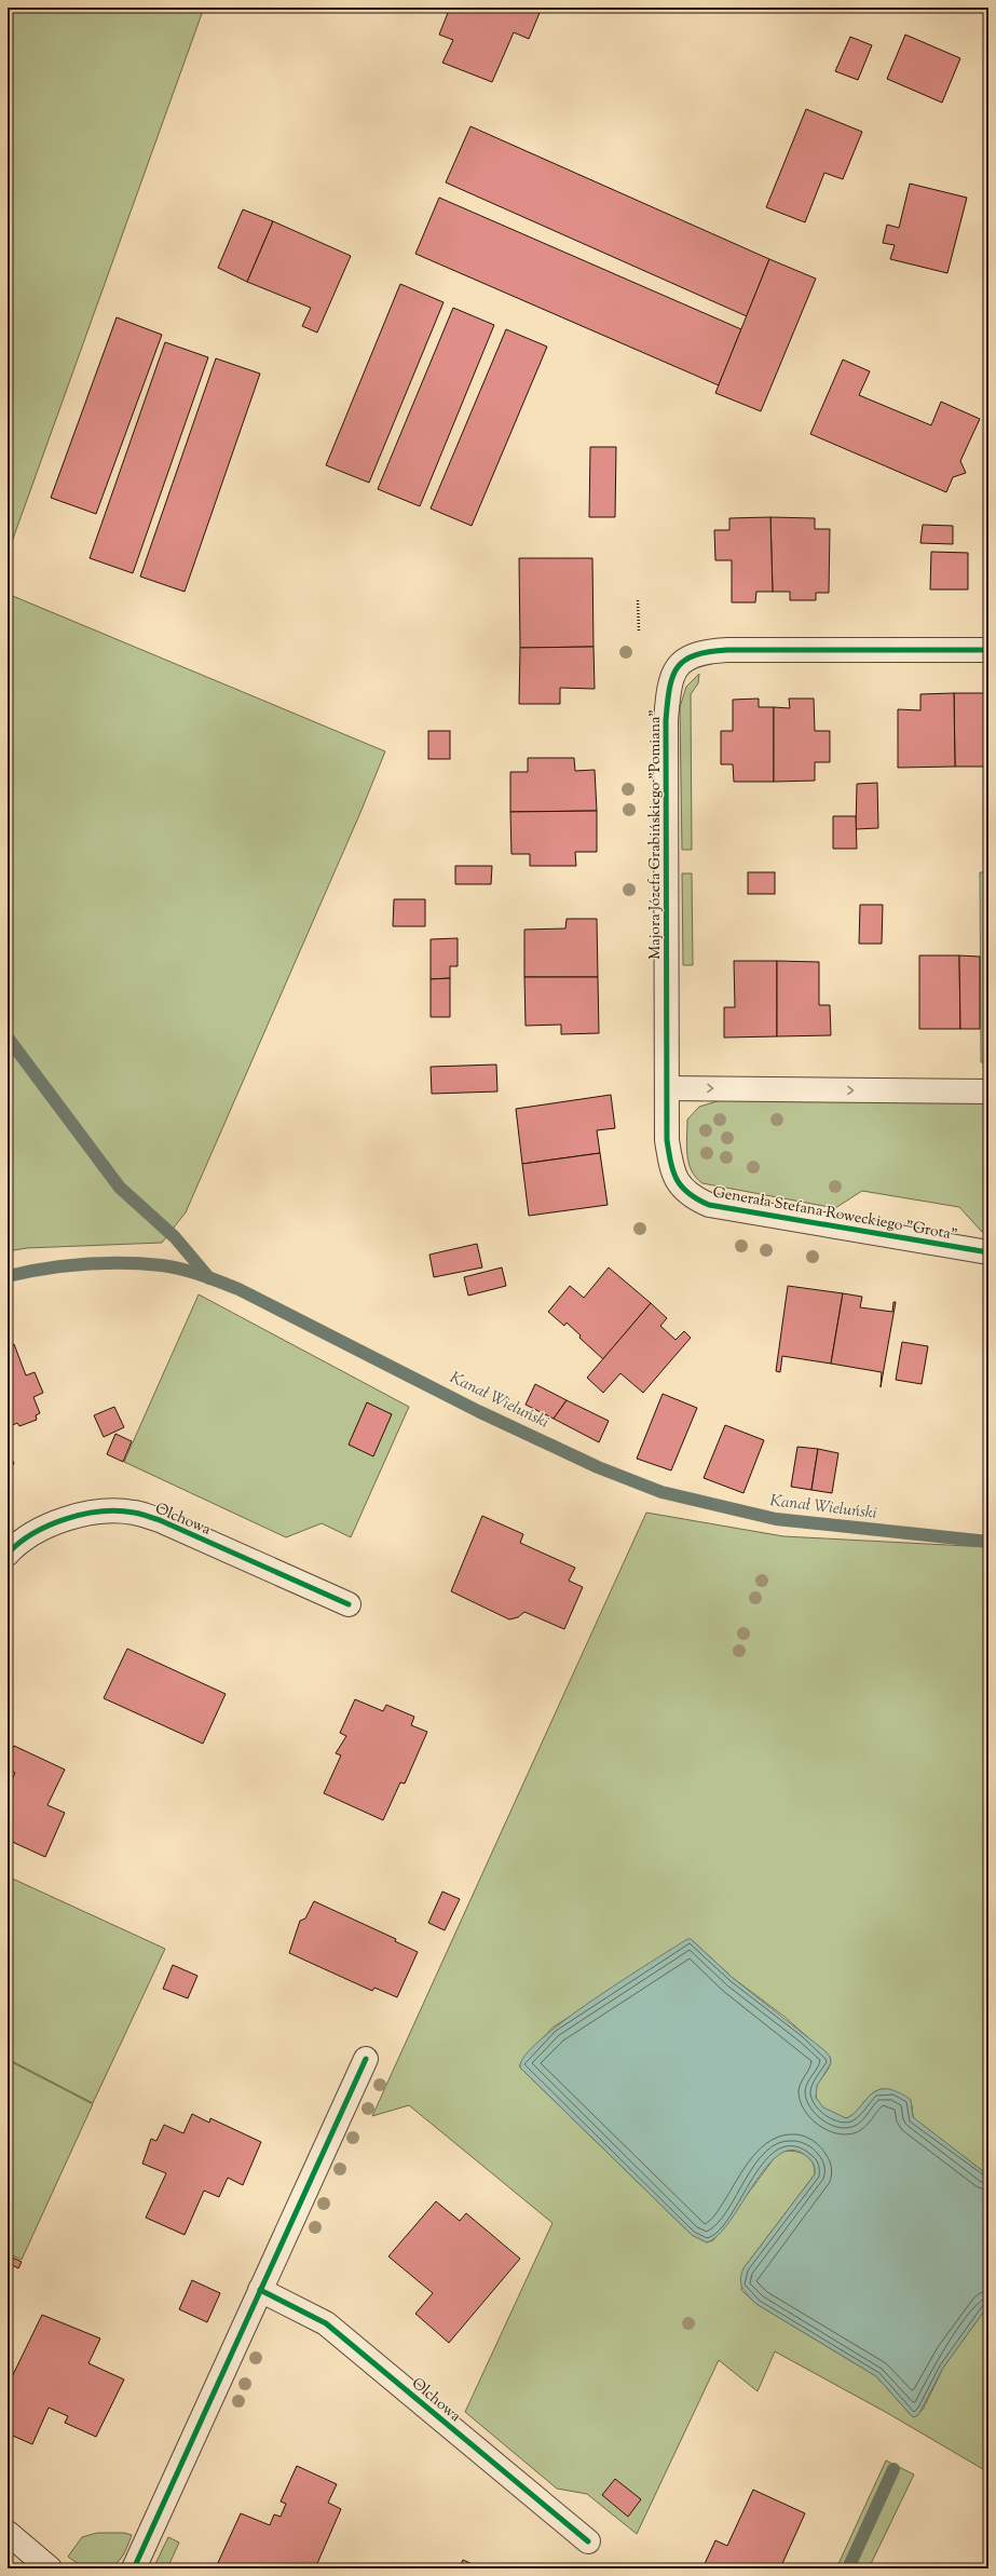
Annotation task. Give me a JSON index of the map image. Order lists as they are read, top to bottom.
{
  "streets": {
    "street": ["Majora Józefa Grabińskiego \"Pomiana\"", "Generała Stefana Roweckiego \"Grota\"", "Olchowa"]
  },
  "crossings": [
    ["Majora Józefa Grabińskiego \"Pomiana\"", "Generała Stefana Roweckiego \"Grota\""]
  ],
  "water": ["Kanał Wieluński"]
}
